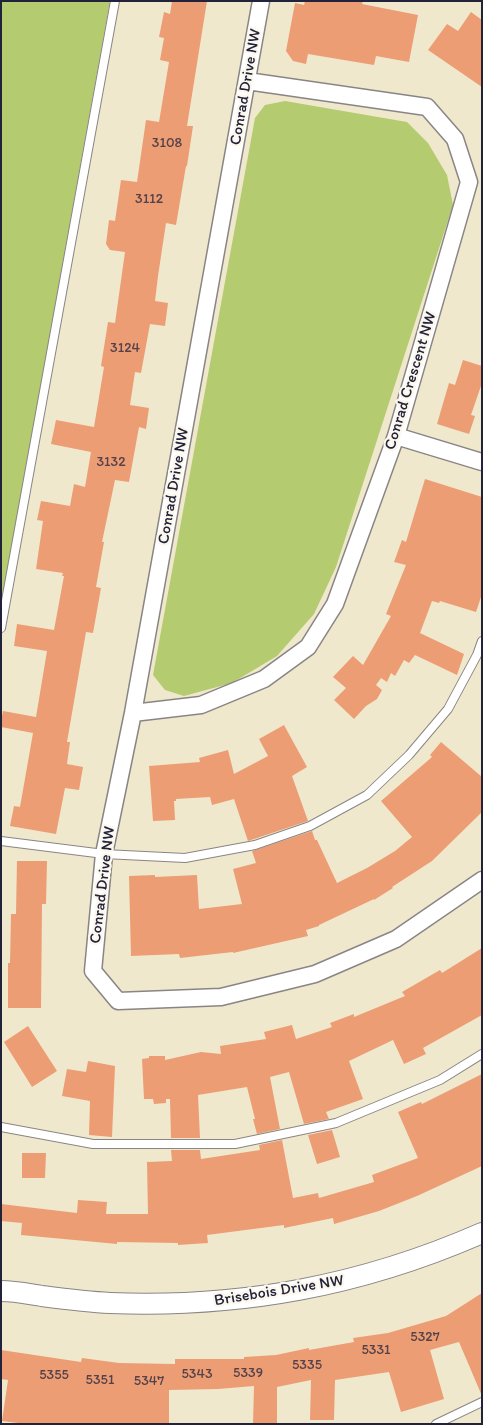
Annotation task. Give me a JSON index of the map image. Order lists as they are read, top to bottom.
{
  "streets": {
    "street": ["Conrad Drive NW", "Conrad Crescent NW", "Brisebois Drive NW"]
  },
  "crossings": [
    ["Conrad Drive NW", "Conrad Crescent NW"]
  ],
  "house_numbers": [
    "3108",
    "3112",
    "3124",
    "3132",
    "5327",
    "5331",
    "5335",
    "5339",
    "5343",
    "5355",
    "5351",
    "5347"
  ]
}
